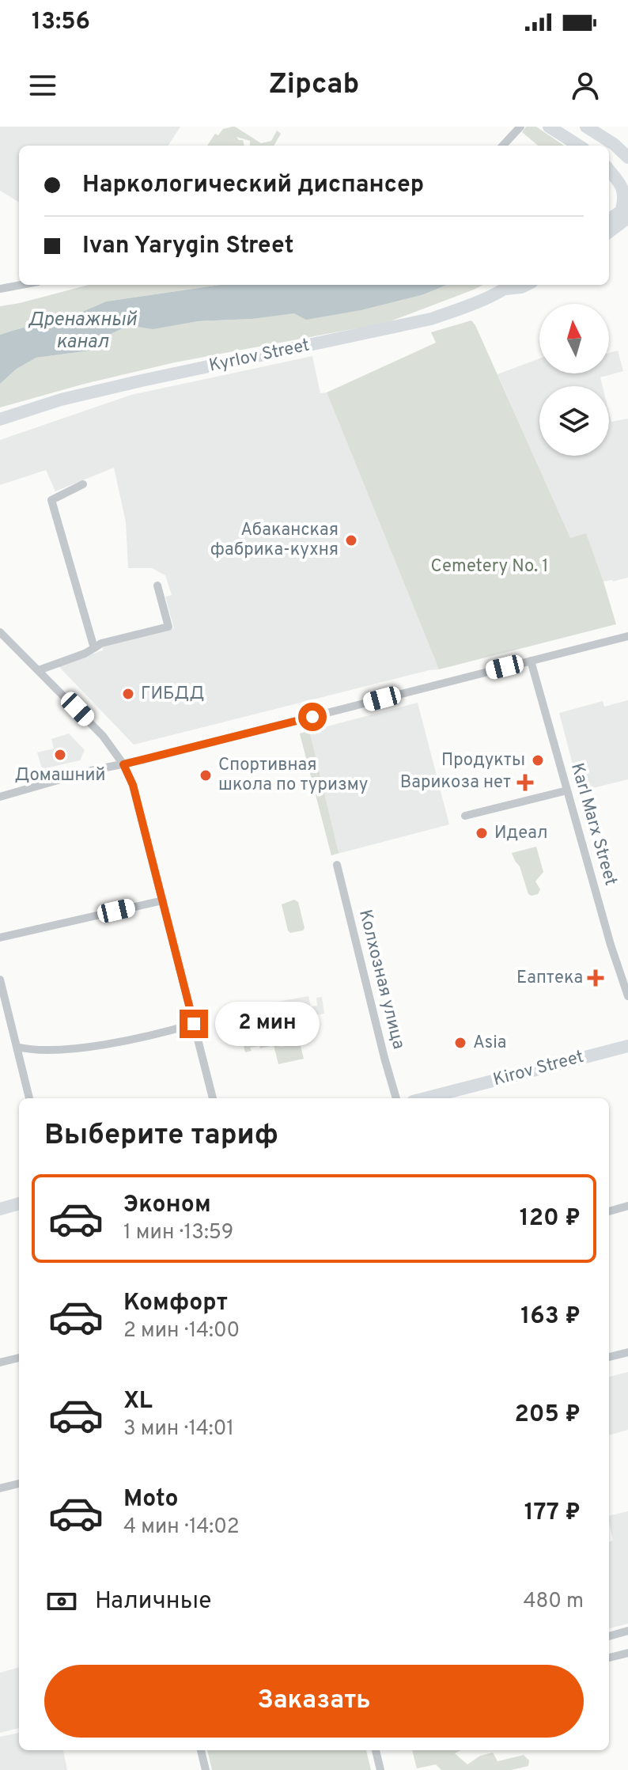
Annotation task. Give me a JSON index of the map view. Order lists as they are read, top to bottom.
{
  "streets": {
    "main road": ["Kyrlov Street", "Kirov Street"],
    "street": ["Karl Marx Street", "Колхозная улица"]
  },
  "water": ["Дренажный канал"],
  "parks": ["Cemetery No. 1"],
  "places": {
    "other": [
      "Абаканская фабрика-кухня",
      "ГИБДД",
      "Домашний",
      "Продукты",
      "Спортивная школа по туризму",
      "Идеал",
      "Asia"
    ],
    "health": ["Варикоза нет", "Еаптека"]
  },
  "north": "top",
  "page": {
    "status": "13:56",
    "header": "Zipcab",
    "banner": ["Наркологический диспансер", "Ivan Yarygin Street"],
    "bubble": "2 мин",
    "heading": "Выберите тариф",
    "list": [
      {
        "name": "Эконом",
        "note": "1 мин · 13:59",
        "value": "120 ₽"
      },
      {
        "name": "Комфорт",
        "note": "2 мин · 14:00",
        "value": "163 ₽"
      },
      {
        "name": "XL",
        "note": "3 мин · 14:01",
        "value": "205 ₽"
      },
      {
        "name": "Moto",
        "note": "4 мин · 14:02",
        "value": "177 ₽"
      }
    ],
    "pay": ["Наличные", "480 m"],
    "buttons": "Заказать"
  }
}
